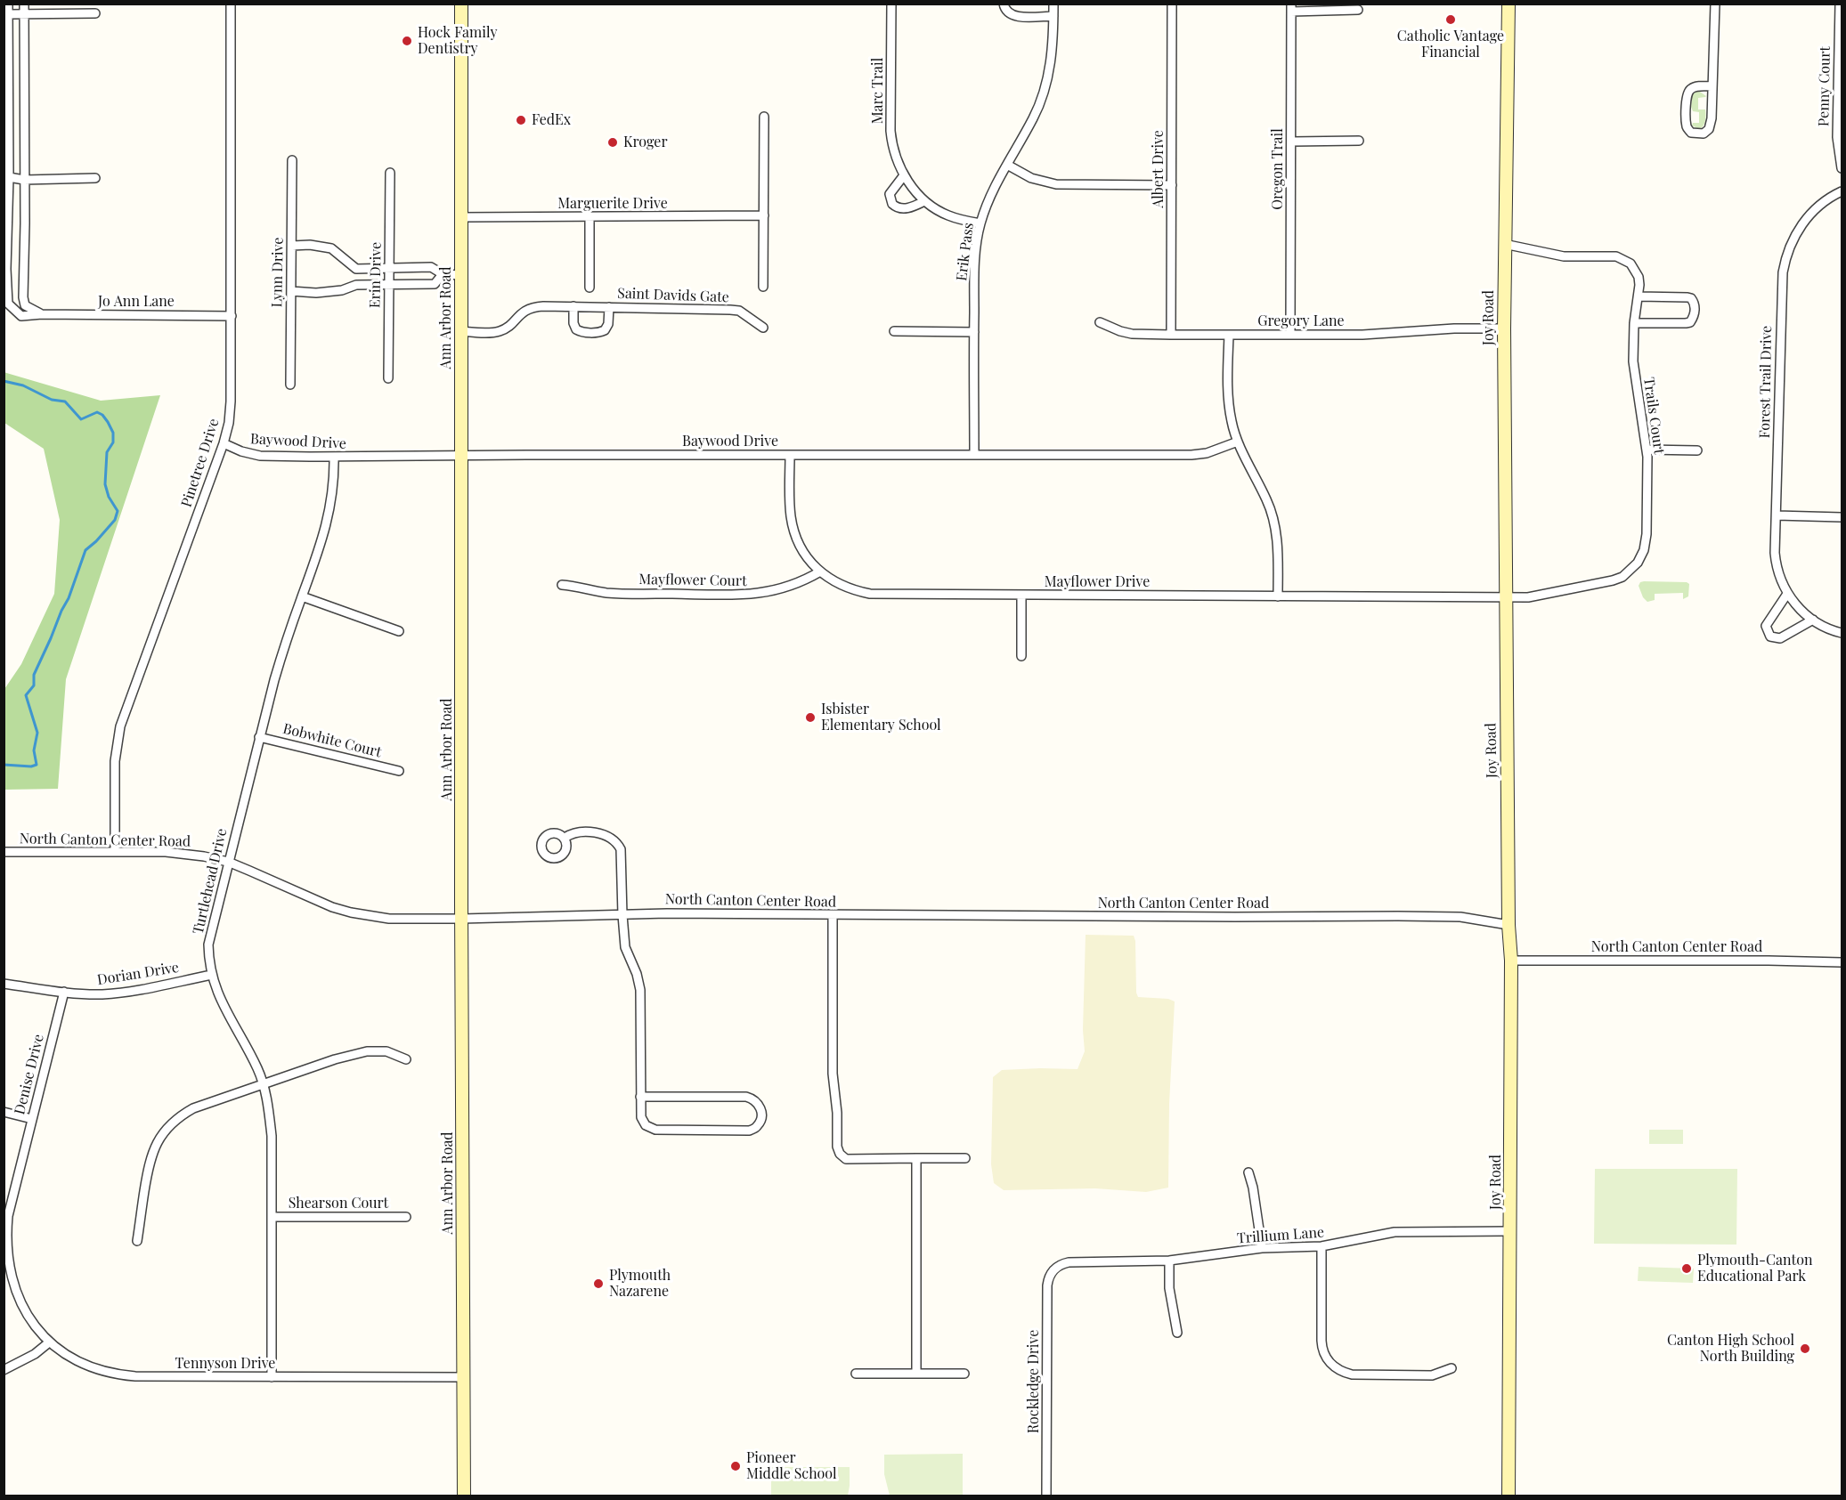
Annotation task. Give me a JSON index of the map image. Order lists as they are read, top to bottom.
{
  "streets": {
    "main road": ["Ann Arbor Road", "Joy Road"],
    "street": [
      "Penny Court",
      "Marc Trail",
      "Albert Drive",
      "Oregon Trail",
      "Marguerite Drive",
      "Erik Pass",
      "Lynn Drive",
      "Erin Drive",
      "Saint Davids Gate",
      "Jo Ann Lane",
      "Gregory Lane",
      "Forest Trail Drive",
      "Trails Court",
      "Baywood Drive",
      "Pinetree Drive",
      "Mayflower Court",
      "Mayflower Drive",
      "Bobwhite Court",
      "North Canton Center Road",
      "Turtlehead Drive",
      "Dorian Drive",
      "Denise Drive",
      "Shearson Court",
      "Trillium Lane",
      "Tennyson Drive",
      "Rockledge Drive"
    ]
  },
  "crossings": [
    ["Marc Trail", "Erik Pass"],
    ["Albert Drive", "Gregory Lane"],
    ["Oregon Trail", "Gregory Lane"],
    ["Marguerite Drive", "Ann Arbor Road"],
    ["Erik Pass", "Baywood Drive"],
    ["Saint Davids Gate", "Ann Arbor Road"],
    ["Jo Ann Lane", "Pinetree Drive"],
    ["Ann Arbor Road", "Baywood Drive"],
    ["Ann Arbor Road", "North Canton Center Road"],
    ["Ann Arbor Road", "Tennyson Drive"],
    ["Joy Road", "Gregory Lane"],
    ["Joy Road", "Trails Court"],
    ["Joy Road", "Mayflower Drive"],
    ["Joy Road", "North Canton Center Road"],
    ["Joy Road", "Trillium Lane"],
    ["Trails Court", "Mayflower Drive"],
    ["Baywood Drive", "Pinetree Drive"],
    ["Baywood Drive", "Mayflower Drive"],
    ["Baywood Drive", "Turtlehead Drive"],
    ["Pinetree Drive", "North Canton Center Road"],
    ["Mayflower Court", "Mayflower Drive"],
    ["Bobwhite Court", "Turtlehead Drive"],
    ["North Canton Center Road", "Turtlehead Drive"],
    ["Turtlehead Drive", "Dorian Drive"],
    ["Turtlehead Drive", "Shearson Court"],
    ["Turtlehead Drive", "Tennyson Drive"],
    ["Dorian Drive", "Denise Drive"],
    ["Denise Drive", "Tennyson Drive"],
    ["Trillium Lane", "Rockledge Drive"]
  ],
  "places": [
    "Catholic Vantage Financial",
    "Hock Family Dentistry",
    "FedEx",
    "Kroger",
    "Isbister Elementary School",
    "Plymouth-Canton Educational Park",
    "Plymouth Nazarene",
    "Canton High School North Building",
    "Pioneer Middle School"
  ]
}
